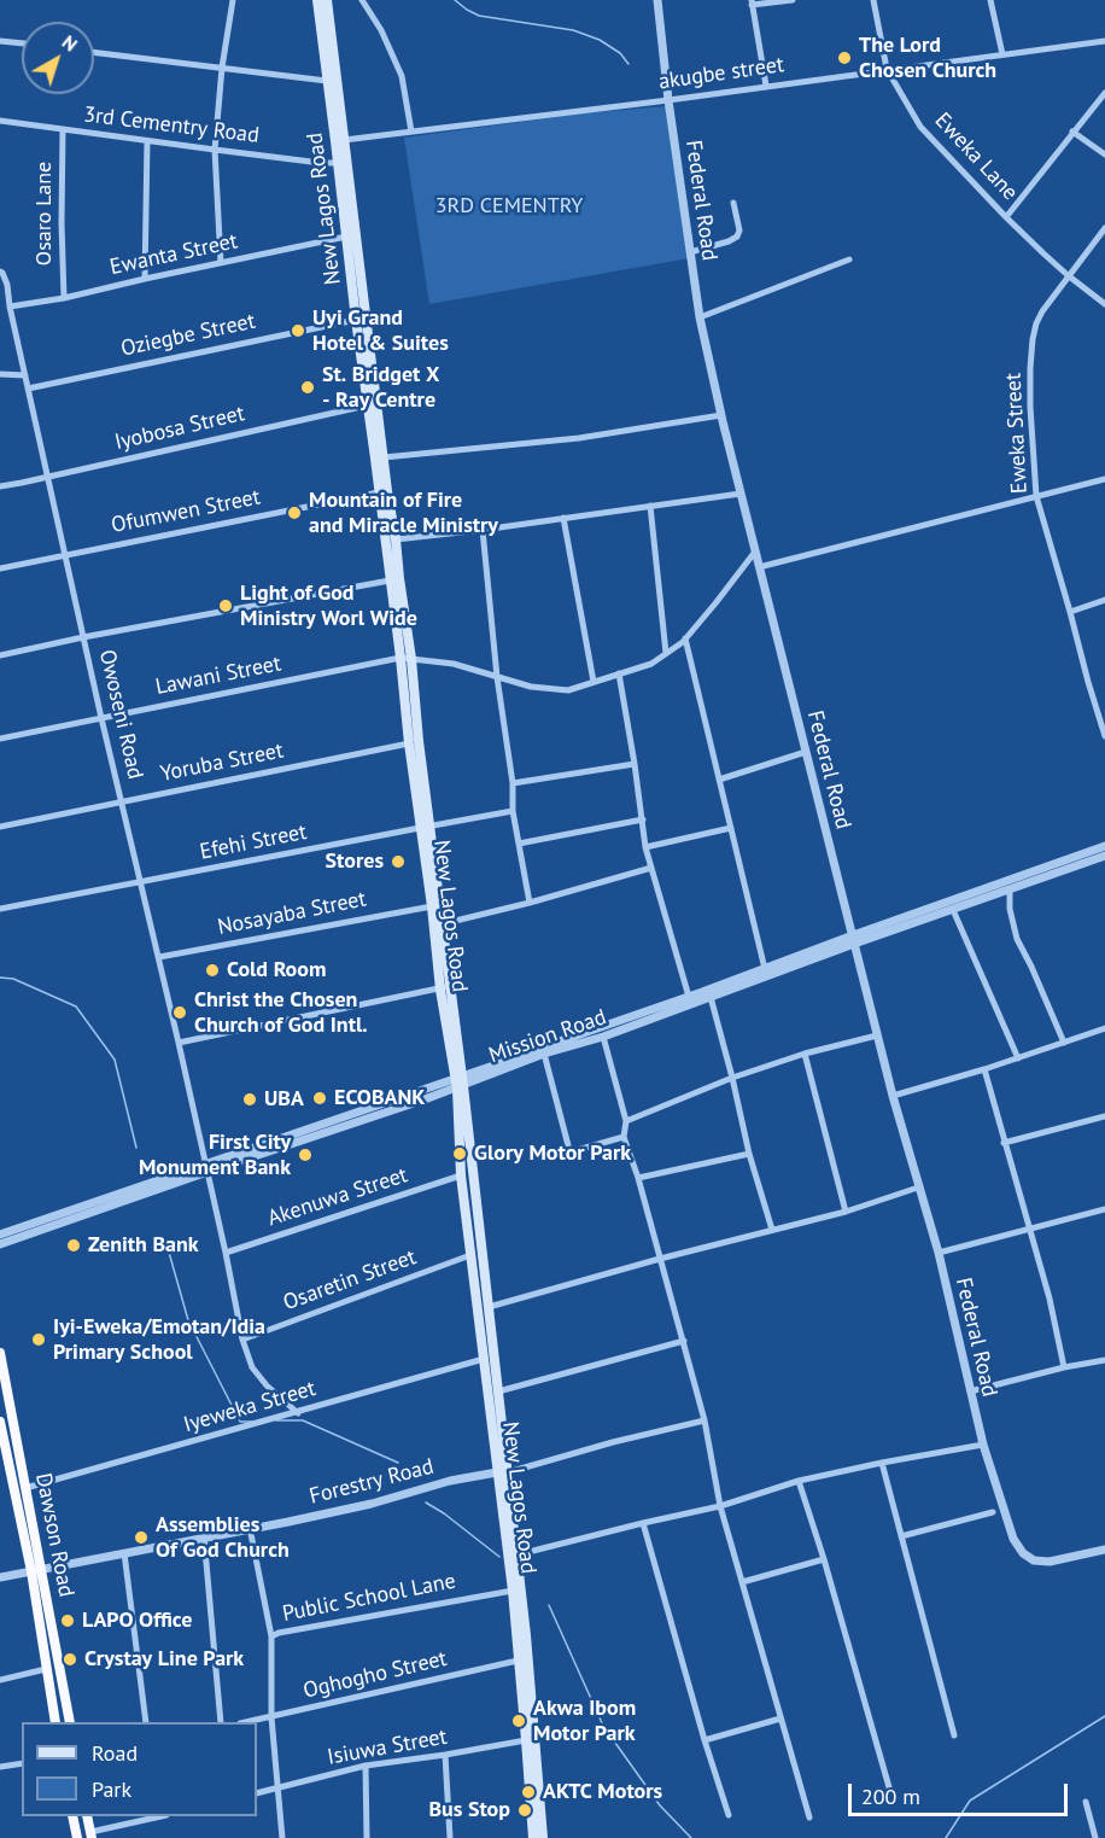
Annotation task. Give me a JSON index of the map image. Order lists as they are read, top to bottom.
{
  "streets": {
    "highway": ["Dawson Road"],
    "main road": ["New Lagos Road"],
    "street": [
      "akugbe street",
      "3rd Cementry Road",
      "Eweka Lane",
      "Federal Road",
      "Osaro Lane",
      "Ewanta Street",
      "Oziegbe Street",
      "Iyobosa Street",
      "Eweka Street",
      "Ofumwen Street",
      "Lawani Street",
      "Owoseni Road",
      "Yoruba Street",
      "Efehi Street",
      "Nosayaba Street",
      "Mission Road",
      "Akenuwa Street",
      "Osaretin Street",
      "Iyeweka Street",
      "Forestry Road",
      "Public School Lane",
      "Oghogho Street",
      "Isiuwa Street"
    ]
  },
  "crossings": [
    ["akugbe street", "Eweka Lane"],
    ["akugbe street", "Federal Road"],
    ["akugbe street", "New Lagos Road"],
    ["3rd Cementry Road", "New Lagos Road"],
    ["3rd Cementry Road", "Osaro Lane"],
    ["Eweka Lane", "Eweka Street"],
    ["Federal Road", "Lawani Street"],
    ["Federal Road", "Mission Road"],
    ["New Lagos Road", "Ewanta Street"],
    ["New Lagos Road", "Oziegbe Street"],
    ["New Lagos Road", "Iyobosa Street"],
    ["New Lagos Road", "Ofumwen Street"],
    ["New Lagos Road", "Lawani Street"],
    ["New Lagos Road", "Yoruba Street"],
    ["New Lagos Road", "Efehi Street"],
    ["New Lagos Road", "Nosayaba Street"],
    ["New Lagos Road", "Mission Road"],
    ["New Lagos Road", "Akenuwa Street"],
    ["New Lagos Road", "Osaretin Street"],
    ["New Lagos Road", "Iyeweka Street"],
    ["New Lagos Road", "Forestry Road"],
    ["New Lagos Road", "Public School Lane"],
    ["New Lagos Road", "Oghogho Street"],
    ["New Lagos Road", "Isiuwa Street"],
    ["Osaro Lane", "Ewanta Street"],
    ["Ewanta Street", "Owoseni Road"],
    ["Oziegbe Street", "Owoseni Road"],
    ["Iyobosa Street", "Owoseni Road"],
    ["Ofumwen Street", "Owoseni Road"],
    ["Lawani Street", "Owoseni Road"],
    ["Owoseni Road", "Yoruba Street"],
    ["Owoseni Road", "Efehi Street"],
    ["Owoseni Road", "Nosayaba Street"],
    ["Owoseni Road", "Mission Road"],
    ["Owoseni Road", "Akenuwa Street"],
    ["Owoseni Road", "Osaretin Street"],
    ["Owoseni Road", "Iyeweka Street"],
    ["Iyeweka Street", "Dawson Road"],
    ["Forestry Road", "Dawson Road"],
    ["Public School Lane", "Oghogho Street"],
    ["Public School Lane", "Isiuwa Street"]
  ],
  "parks": ["3RD CEMENTRY"],
  "places": [
    "The Lord Chosen Church",
    "Uyi Grand Hotel & Suites",
    "St. Bridget X - Ray Centre",
    "Mountain of Fire and Miracle Ministry",
    "Light of God Ministry Worl Wide",
    "Stores",
    "Cold Room",
    "Christ the Chosen Church of God Intl.",
    "ECOBANK",
    "UBA",
    "Glory Motor Park",
    "First City Monument Bank",
    "Zenith Bank",
    "Iyi-Eweka/Emotan/Idia Primary School",
    "Assemblies Of God Church",
    "LAPO Office",
    "Crystay Line Park",
    "Akwa Ibom Motor Park",
    "AKTC Motors",
    "Bus Stop"
  ],
  "legend": ["Road", "Park"],
  "scale_bar": "200 m",
  "north": "top right"
}
